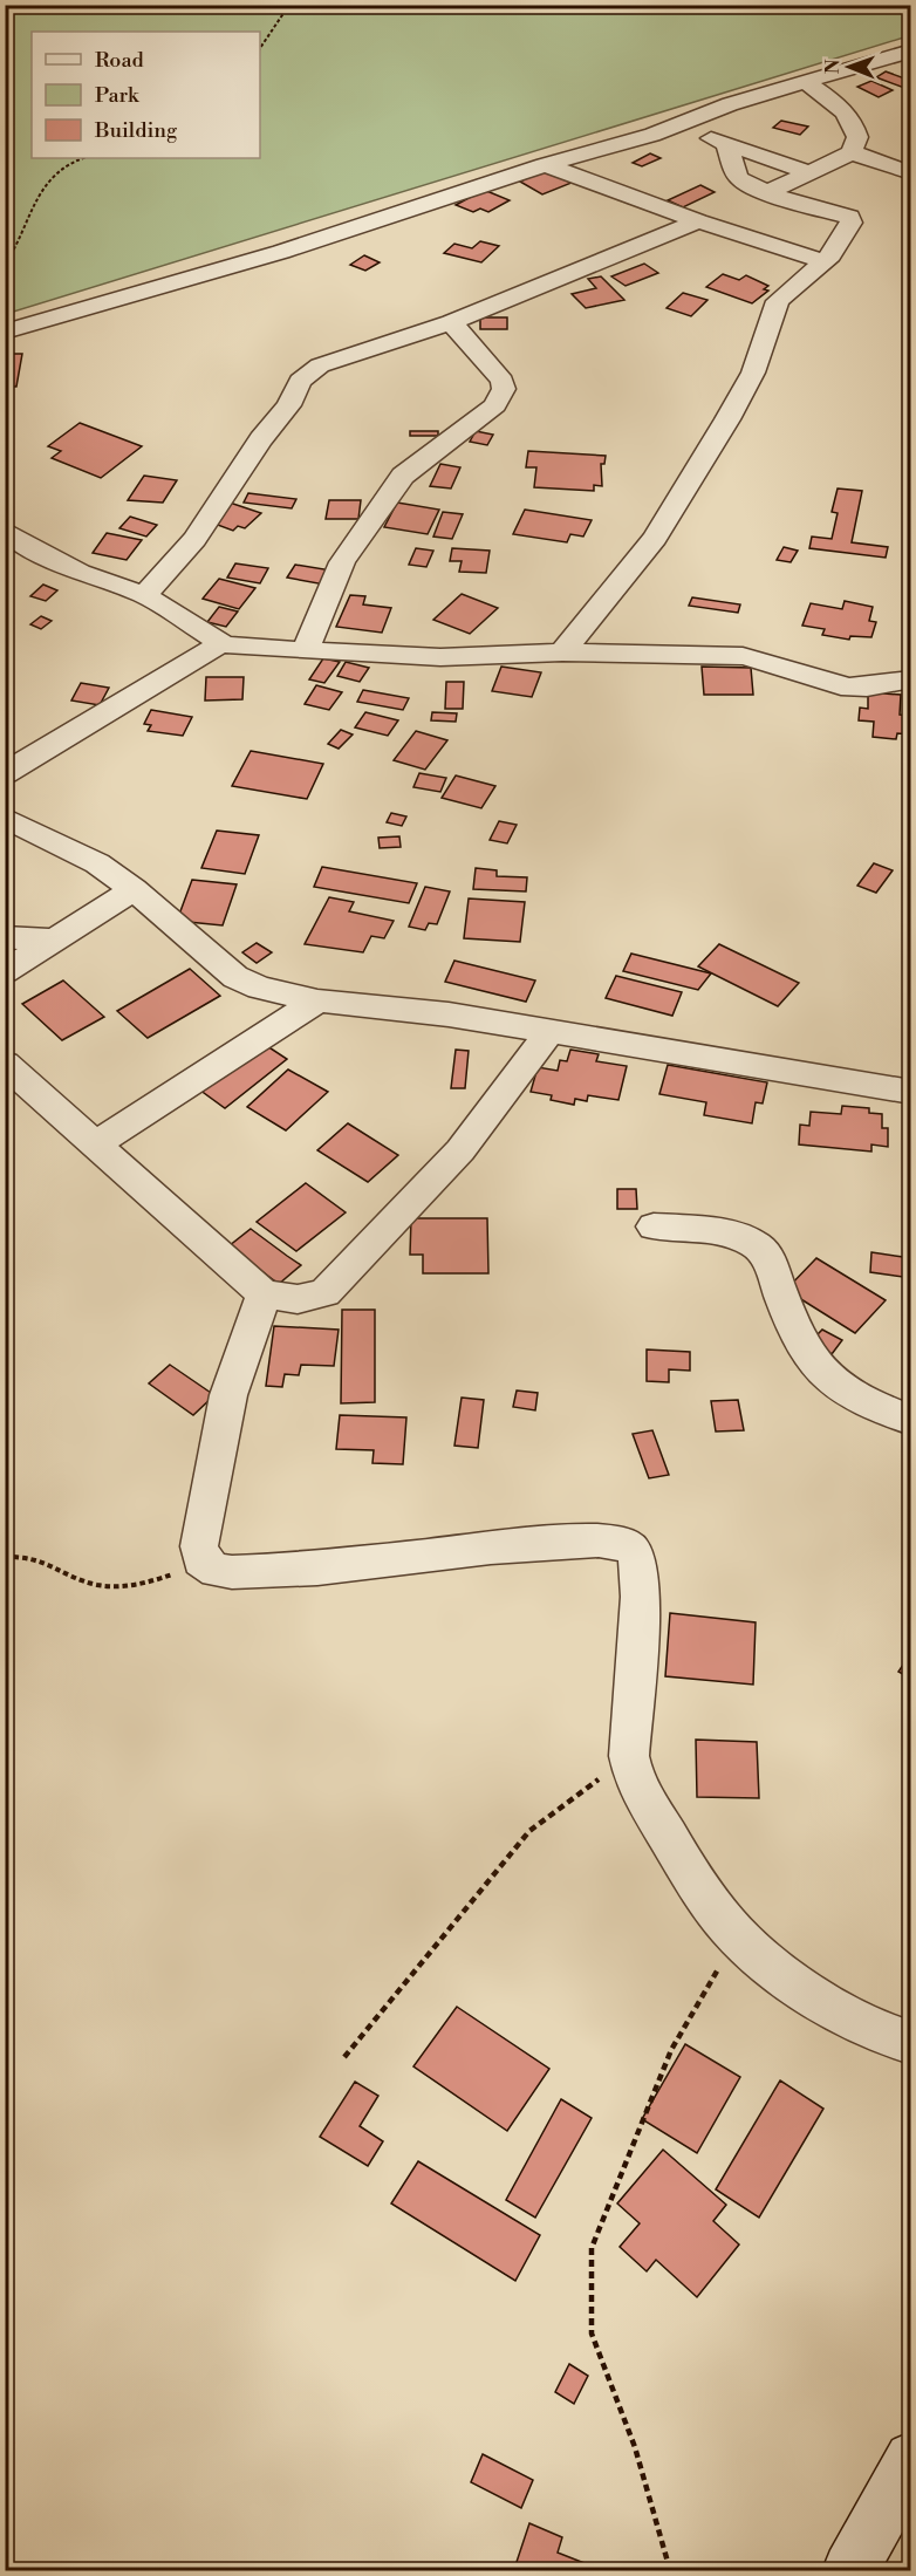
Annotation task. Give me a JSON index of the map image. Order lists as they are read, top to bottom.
{
  "legend": ["Road", "Park", "Building"],
  "north": "left"
}
